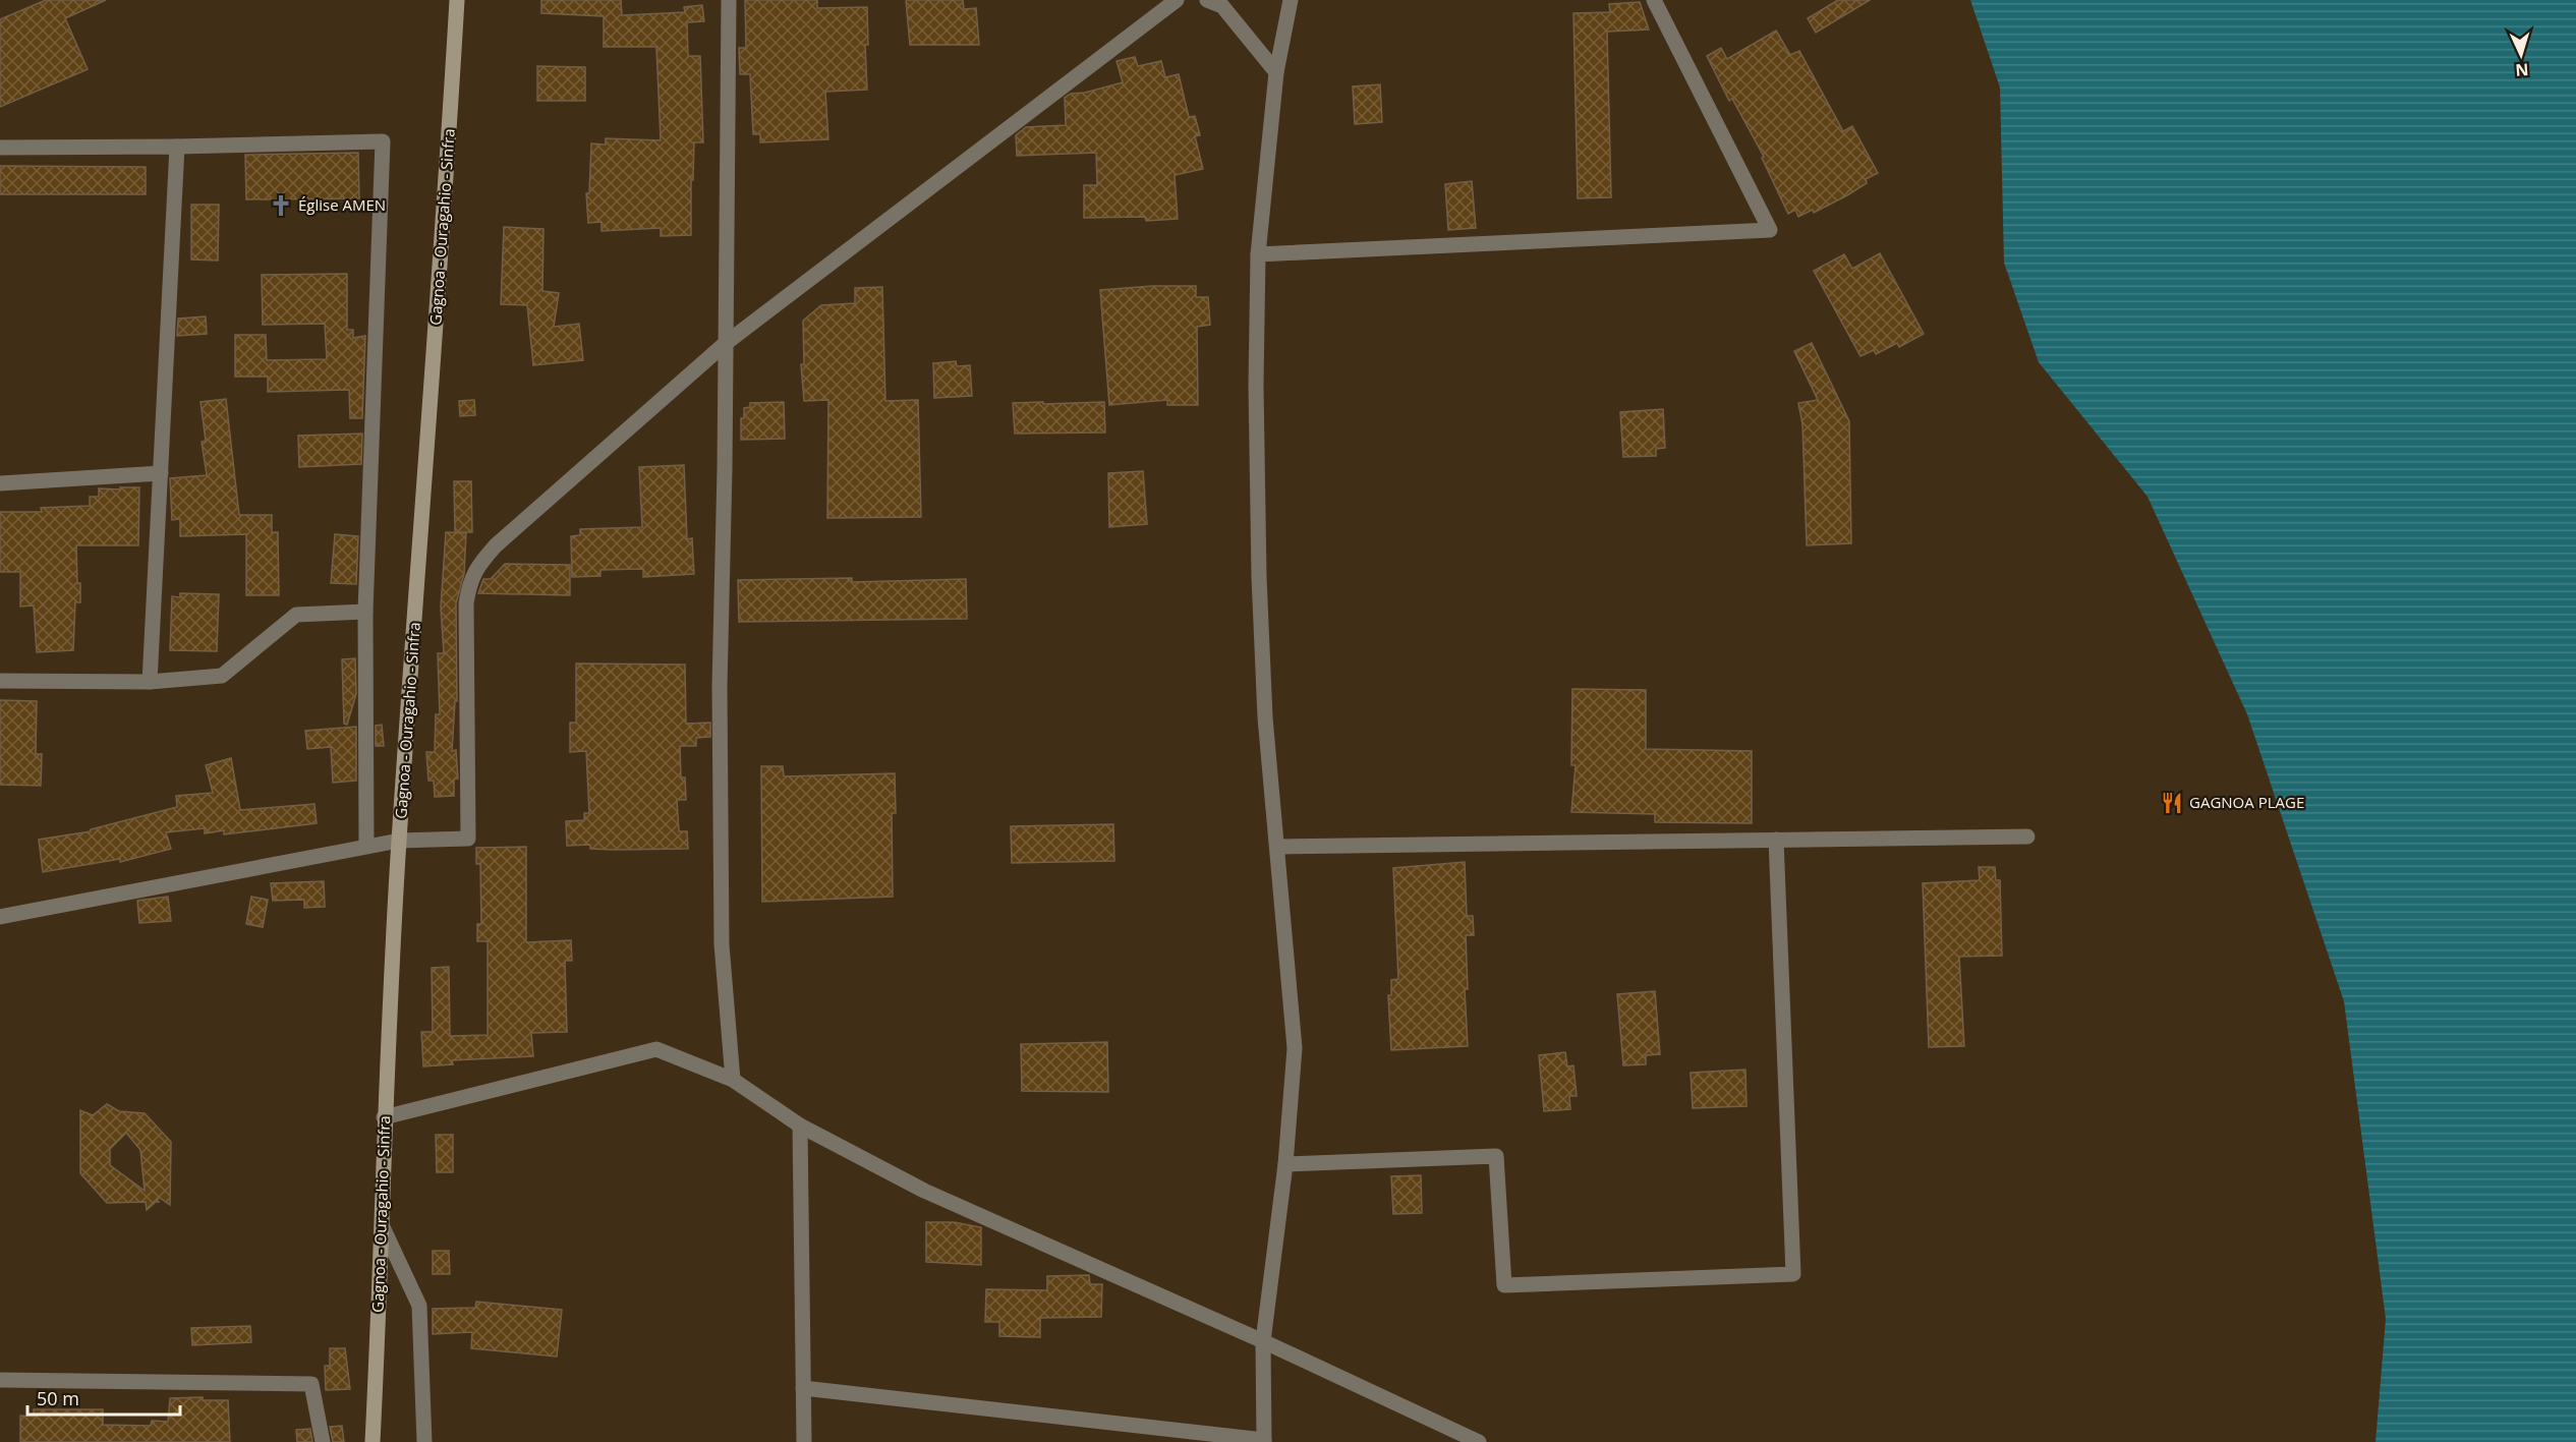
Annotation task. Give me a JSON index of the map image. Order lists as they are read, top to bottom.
{
  "streets": {
    "main road": ["Gagnoa - Ouragahio - Sinfra"]
  },
  "places": {
    "church": ["Église AMEN"],
    "restaurant": ["GAGNOA PLAGE"]
  },
  "scale_bar": "50 m",
  "north": "bottom"
}
